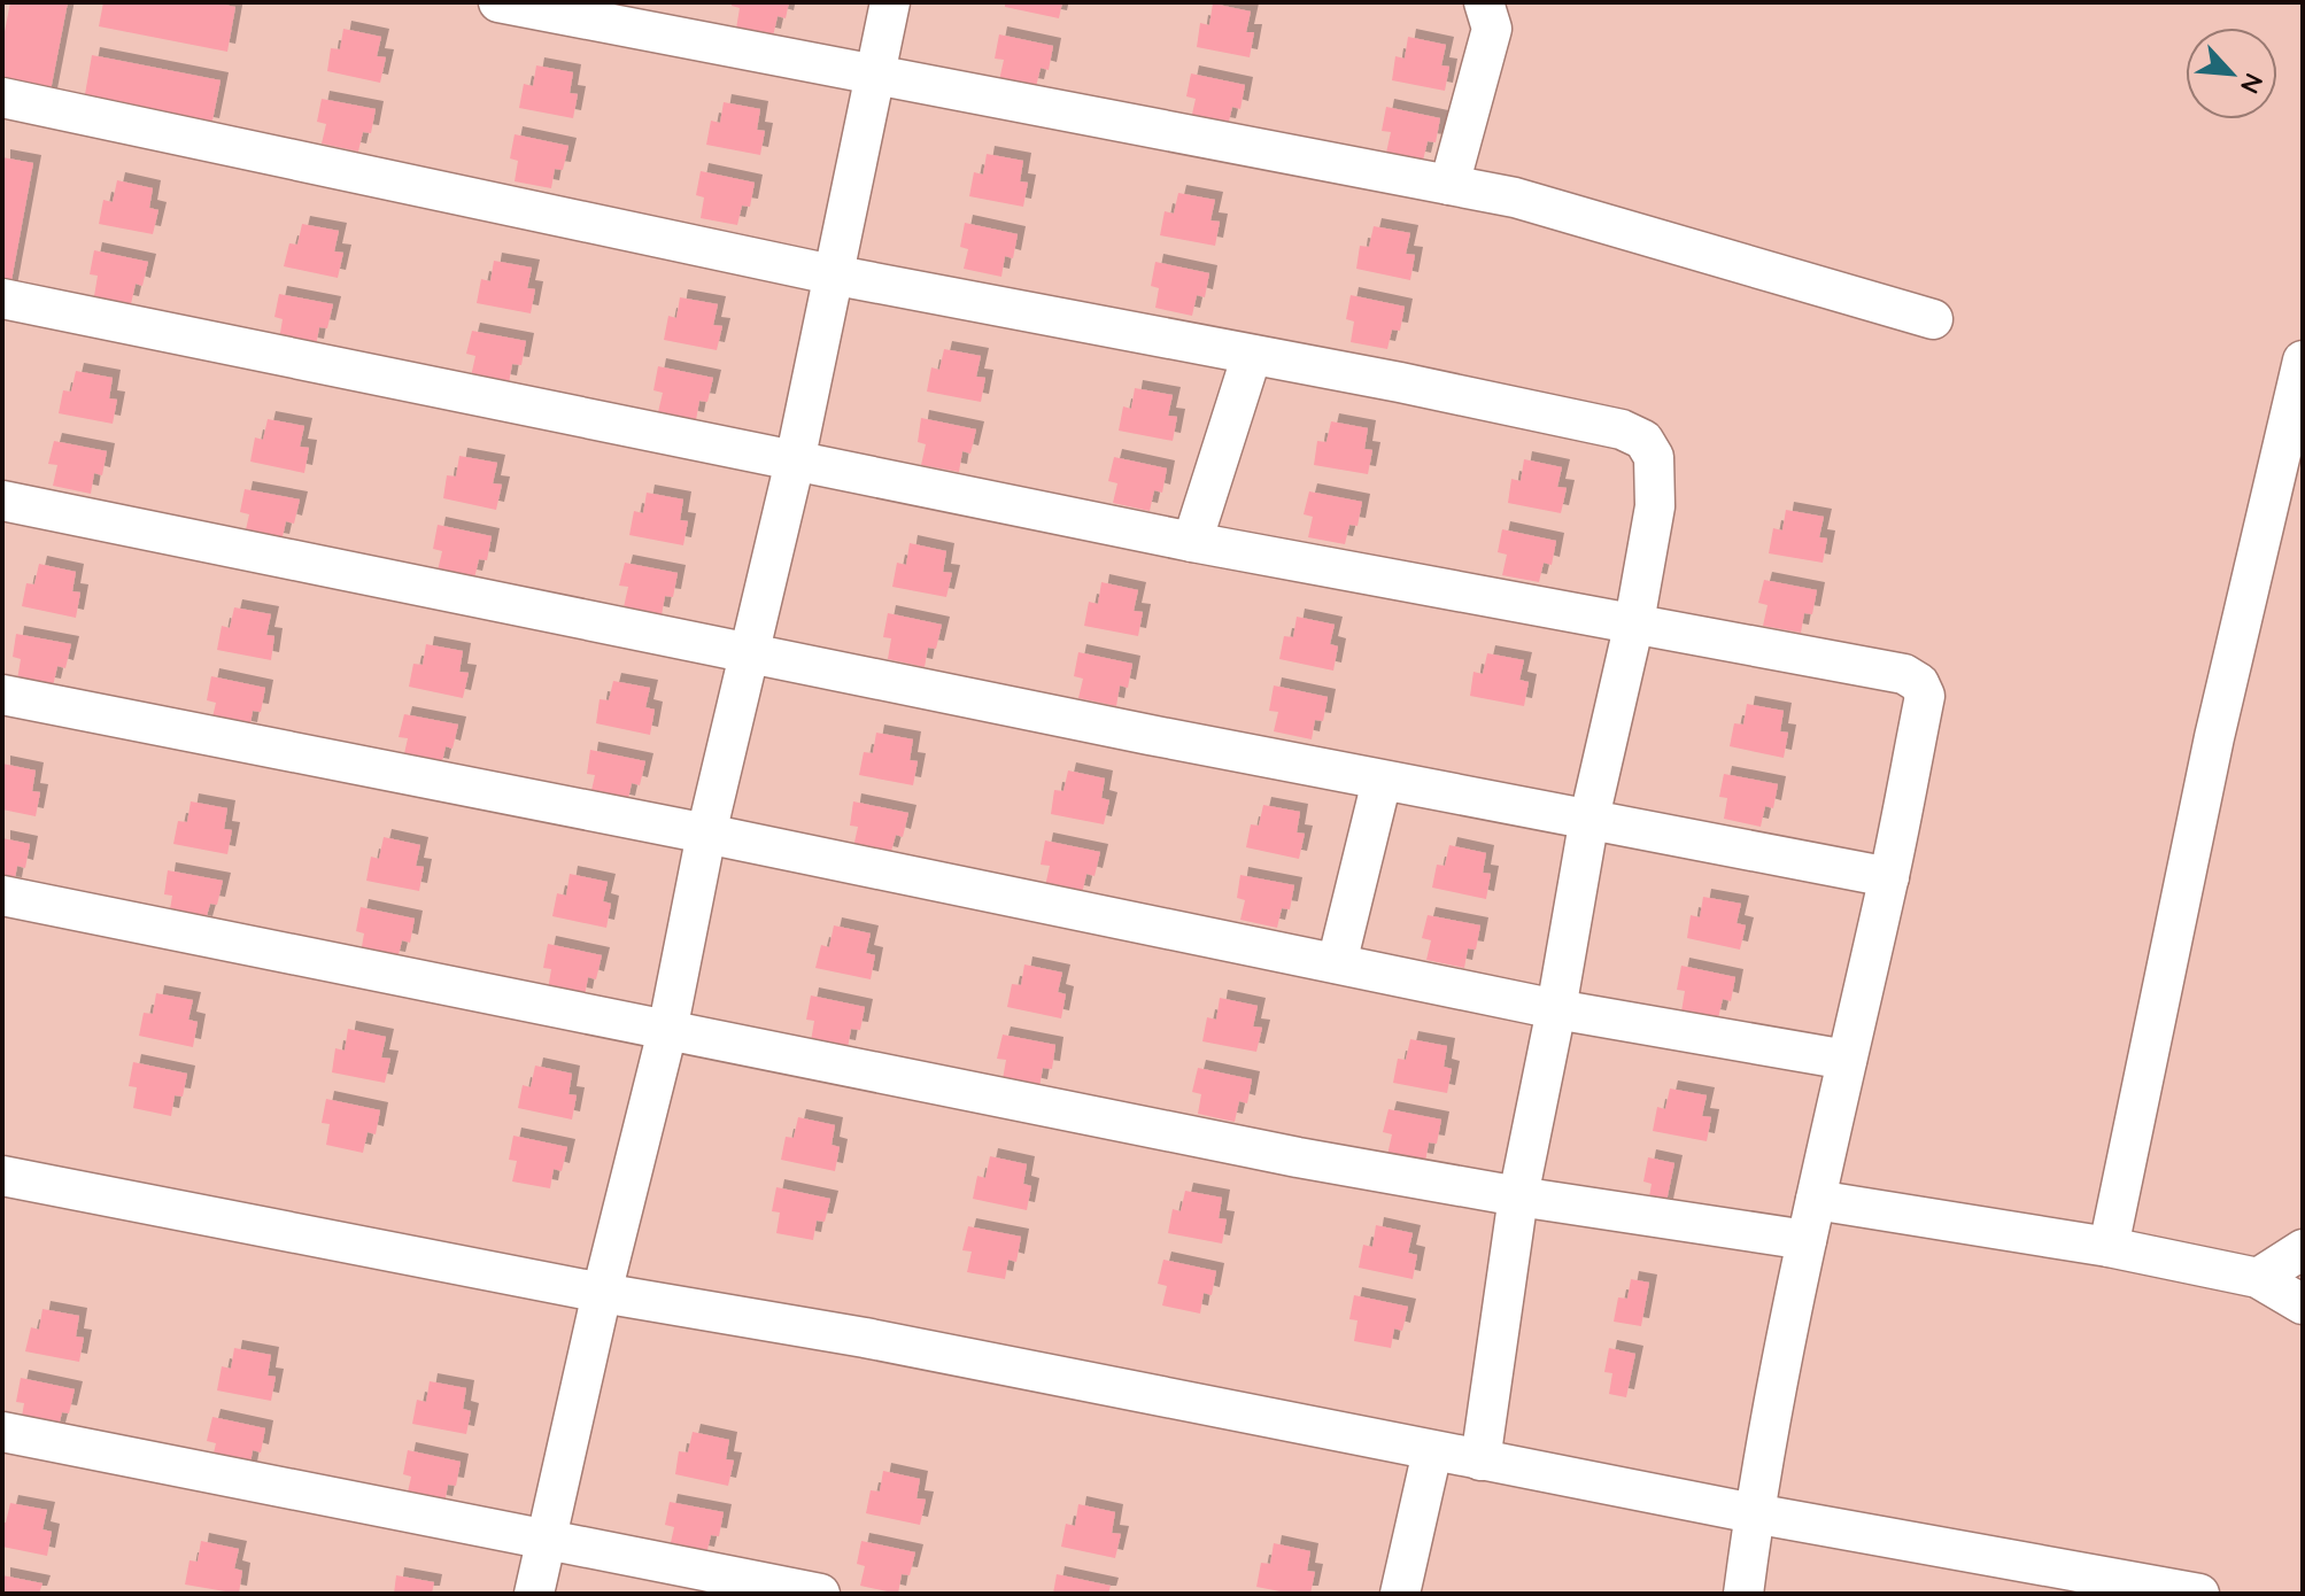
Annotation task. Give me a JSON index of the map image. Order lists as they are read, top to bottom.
{
  "north": "bottom right"
}
